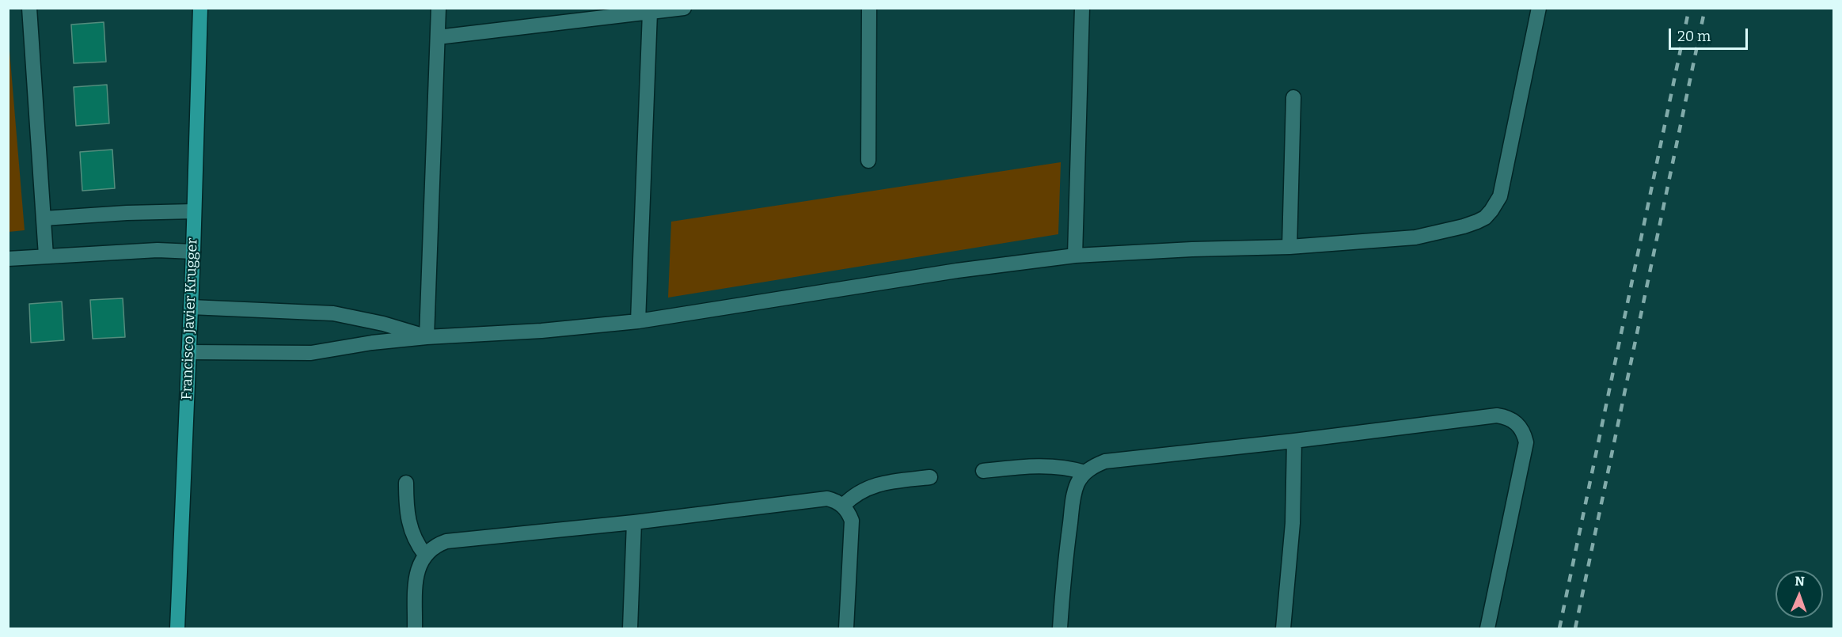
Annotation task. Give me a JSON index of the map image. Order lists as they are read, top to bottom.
{
  "streets": {
    "main road": ["Francisco Javier Krugger"]
  },
  "scale_bar": "20 m",
  "north": "top"
}
